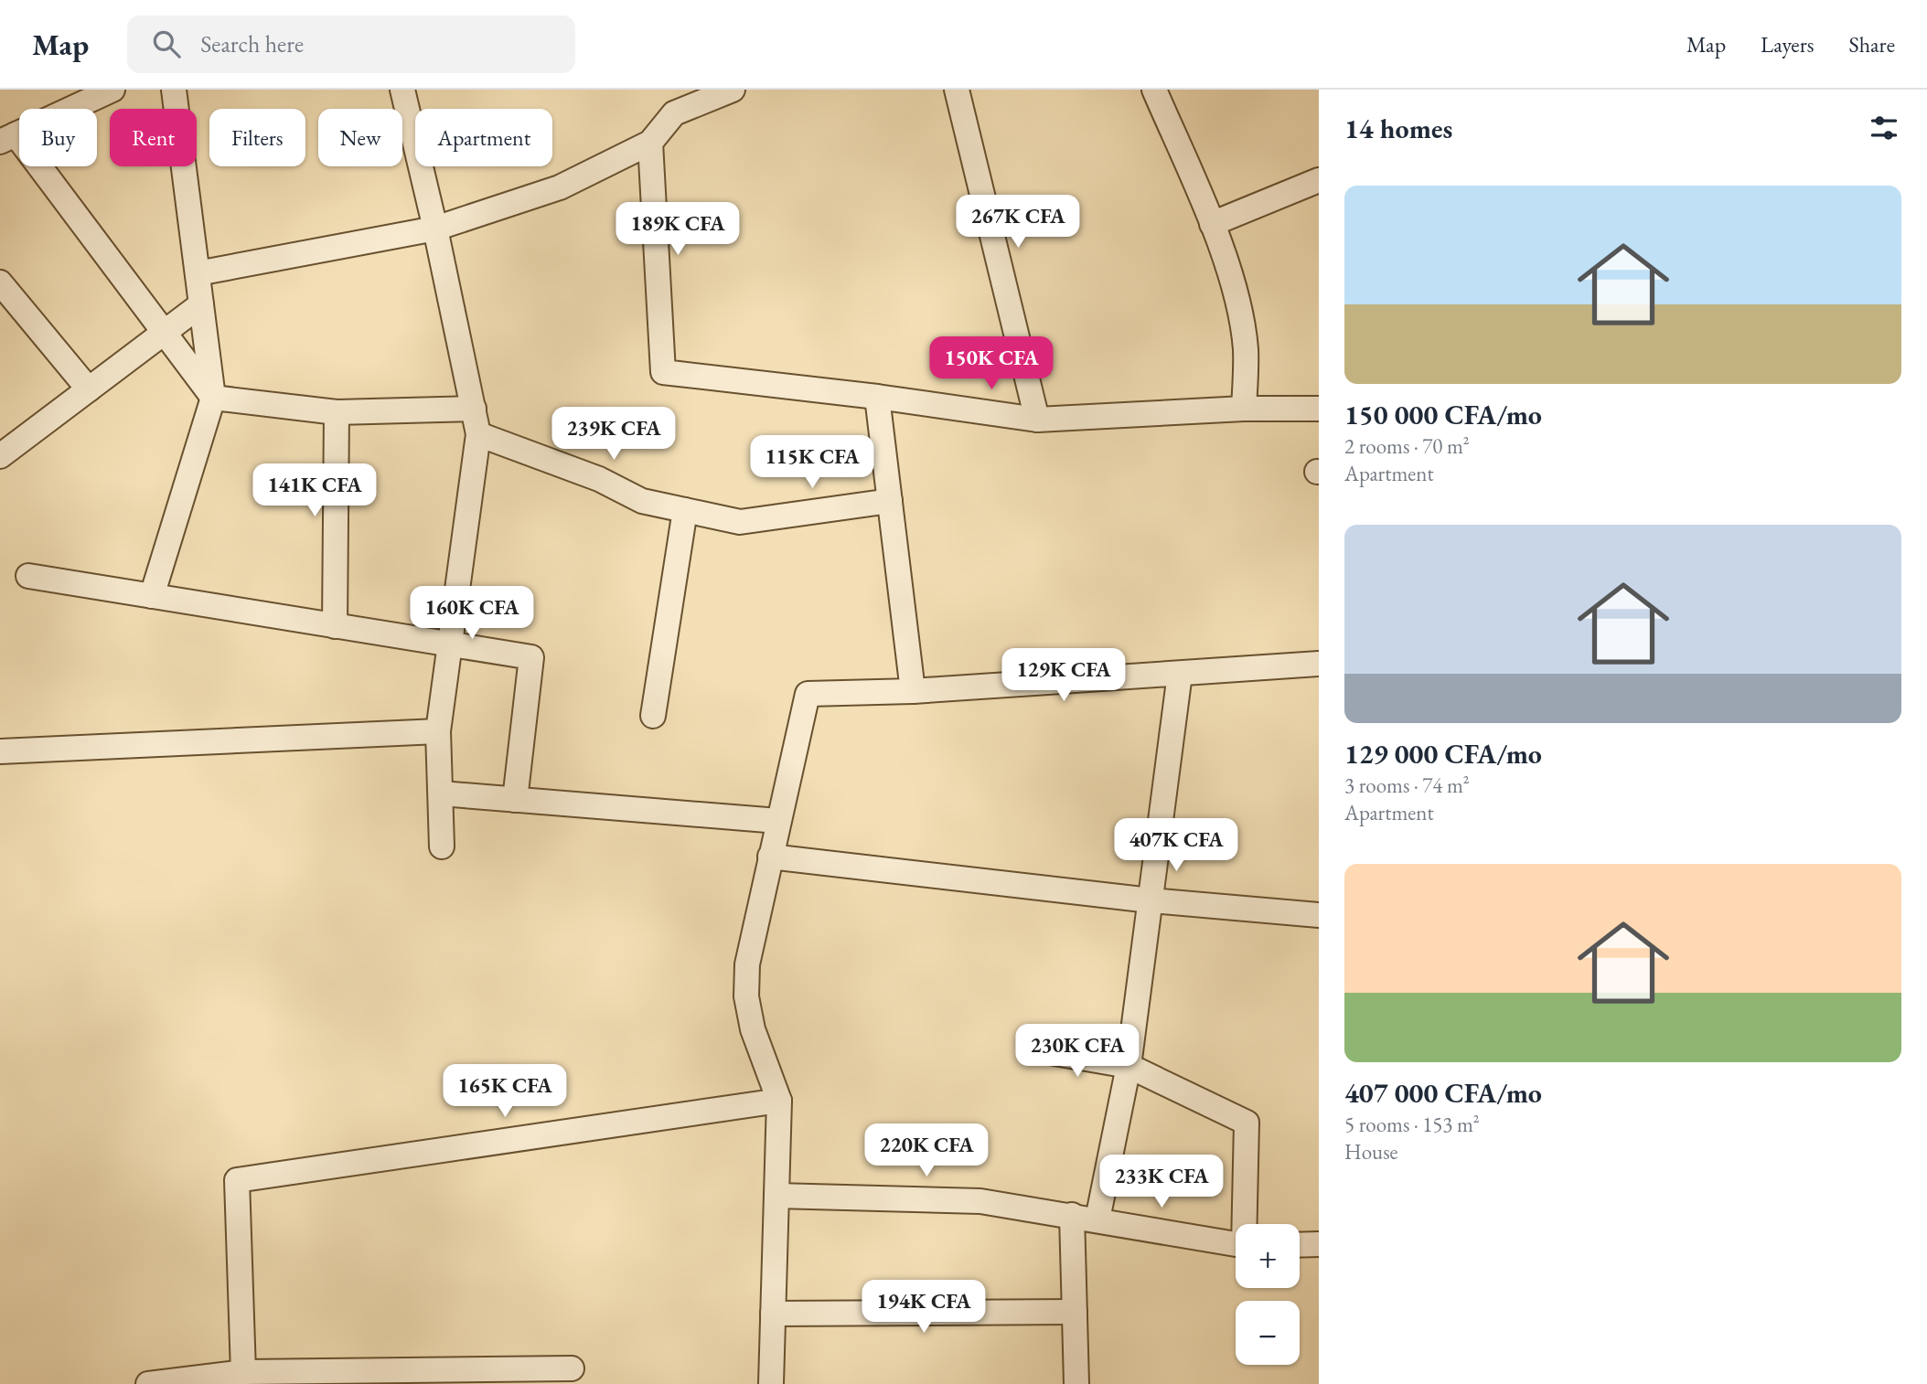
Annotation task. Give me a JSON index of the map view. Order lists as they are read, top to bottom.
{
  "page": {
    "header": "Map",
    "search": "Search here",
    "nav": ["Map", "Layers", "Share"],
    "heading": "14 homes",
    "chip": [
      "Buy",
      "Rent",
      "Filters",
      "New",
      "Apartment"
    ],
    "list": [
      {
        "name": "150 000 CFA/mo",
        "note": "2 rooms · 70 m² · Apartment"
      },
      {
        "name": "129 000 CFA/mo",
        "note": "3 rooms · 74 m² · Apartment"
      },
      {
        "name": "407 000 CFA/mo",
        "note": "5 rooms · 153 m² · House"
      }
    ],
    "price": [
      "267K CFA",
      "189K CFA",
      "150K CFA",
      "239K CFA",
      "115K CFA",
      "141K CFA",
      "160K CFA",
      "129K CFA",
      "407K CFA",
      "230K CFA",
      "165K CFA",
      "220K CFA",
      "233K CFA",
      "194K CFA"
    ],
    "map_buttons": ["+", "−"]
  }
}
